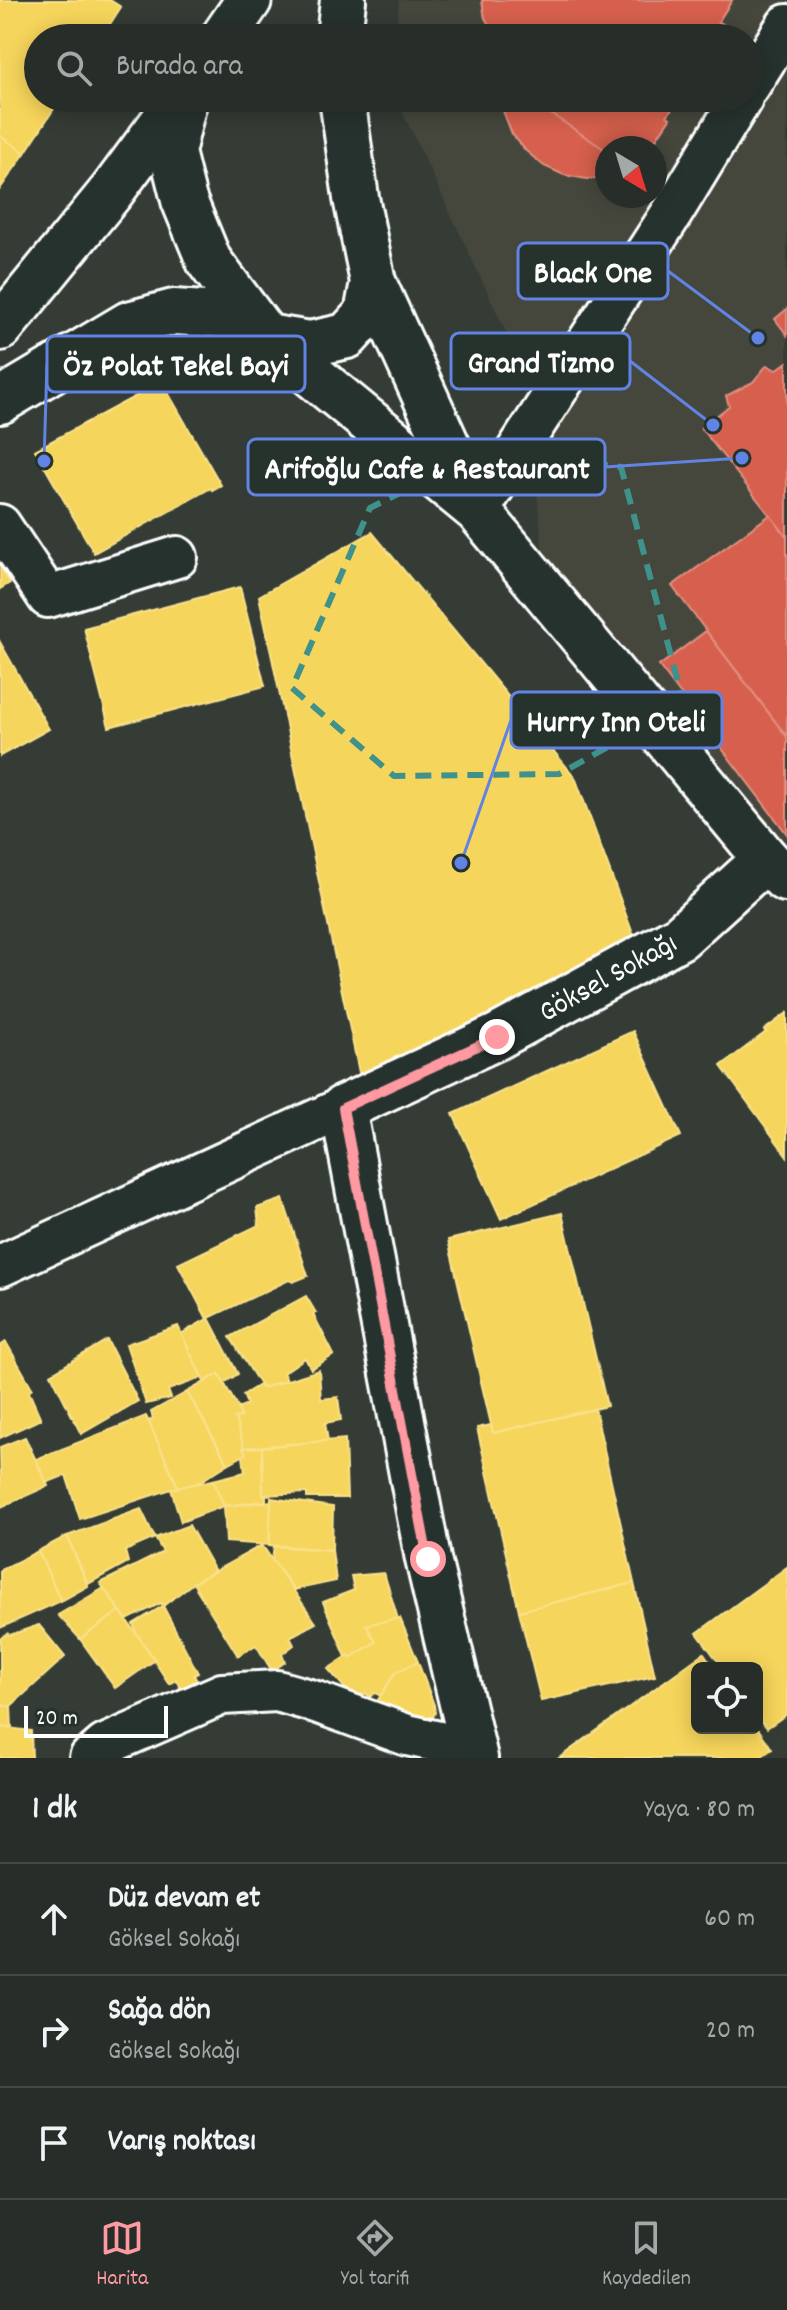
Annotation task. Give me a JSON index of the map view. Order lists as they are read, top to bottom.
{
  "streets": {
    "main road": ["Göksel Sokağı"]
  },
  "places": [
    "Black One",
    "Grand Tizmo",
    "Arifoğlu Cafe & Restaurant",
    "Öz Polat Tekel Bayi",
    "Hurry Inn Oteli"
  ],
  "scale_bar": "20 m",
  "north": "bottom right",
  "page": {
    "search": "Burada ara",
    "scale": "20 m",
    "heading": ["1 dk", "Yaya · 80 m"],
    "list": [
      ["Düz devam et", "Göksel Sokağı", "60 m"],
      ["Sağa dön", "Göksel Sokağı", "20 m"],
      "Varış noktası"
    ],
    "nav": ["Harita", "Yol tarifi", "Kaydedilen"]
  }
}
